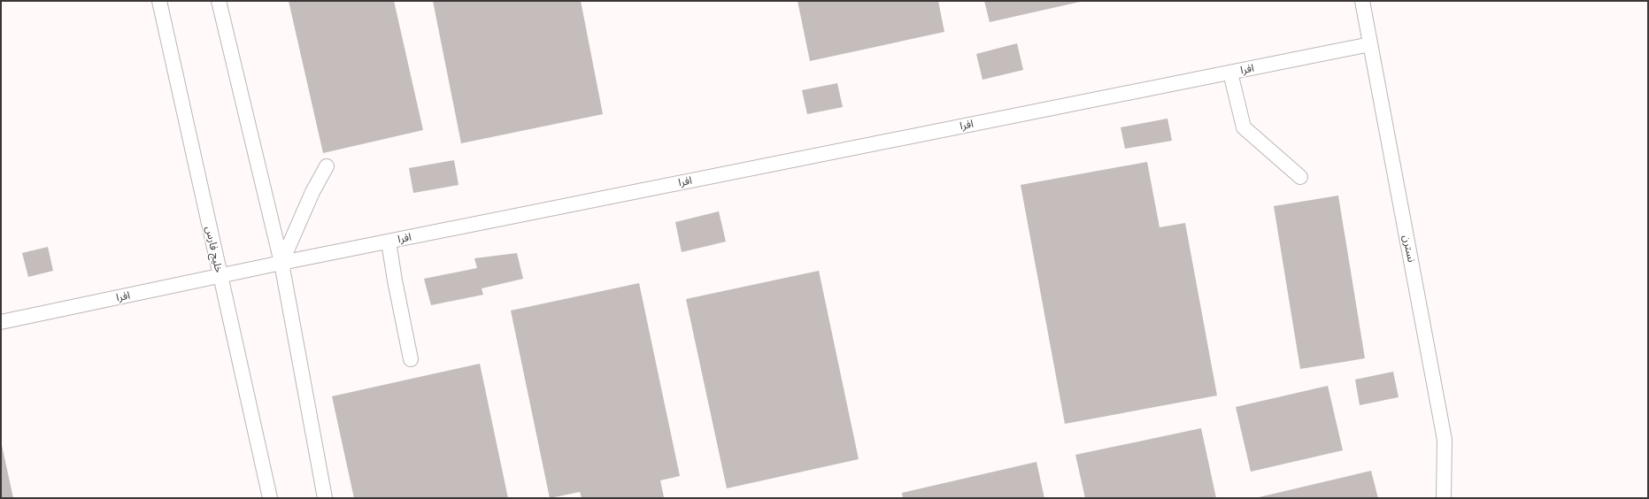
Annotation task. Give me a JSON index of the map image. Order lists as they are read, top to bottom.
{
  "streets": {
    "lane": ["افرا", "نسترن", "خلیج فارس"]
  },
  "crossings": [
    ["افرا", "نسترن"],
    ["افرا", "خلیج فارس"]
  ]
}
